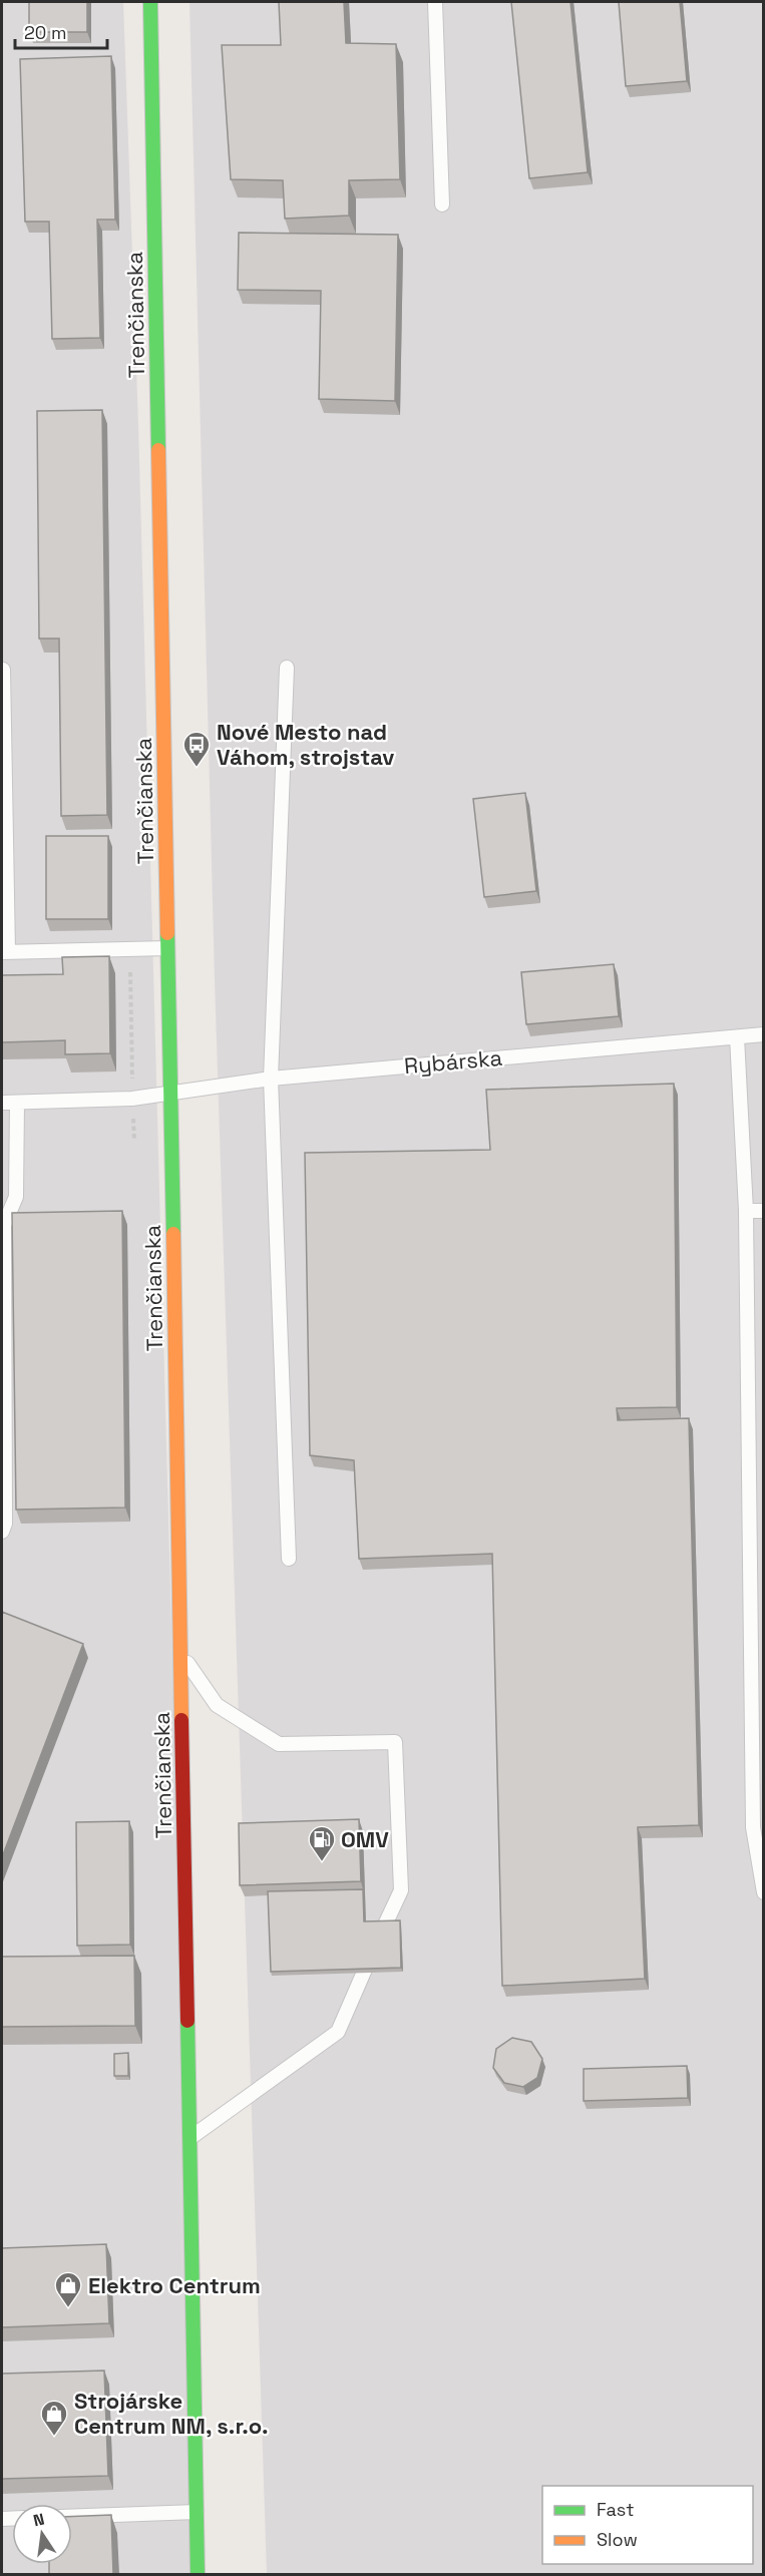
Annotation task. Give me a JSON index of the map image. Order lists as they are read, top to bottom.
{
  "streets": {
    "main road": ["Trenčianska"],
    "lane": ["Rybárska"]
  },
  "crossings": [
    ["Trenčianska", "Rybárska"]
  ],
  "places": {
    "bus stop": ["Nové Mesto nad Váhom, strojstav"],
    "fuel station": ["OMV"],
    "shop": ["Elektro Centrum", "Strojárske Centrum NM, s.r.o."]
  },
  "legend": ["Fast", "Slow"],
  "scale_bar": "20 m",
  "north": "top"
}
